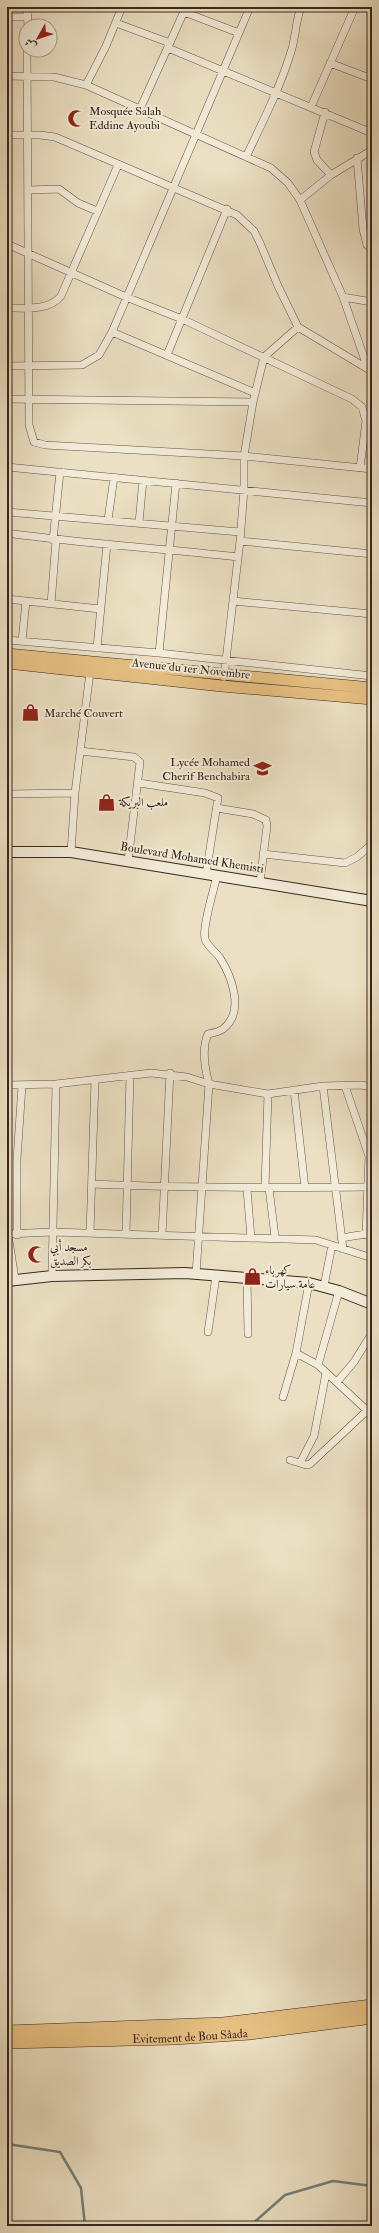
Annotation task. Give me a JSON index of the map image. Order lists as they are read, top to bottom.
{
  "streets": {
    "highway": ["Evitement de Bou Sâada"],
    "main road": ["Avenue du 1er Novembre", "Boulevard Mohamed Khemisti"]
  },
  "places": {
    "mosque": ["Mosquée Salah Eddine Ayoubi", "مسجد أبي بكر الصديق"],
    "shop": ["Marché Couvert", "ملعب البريكة", "كهرباء عامة سيارات"],
    "school or university": ["Lycée Mohamed Cherif Benchabira"]
  },
  "north": "bottom left"
}
